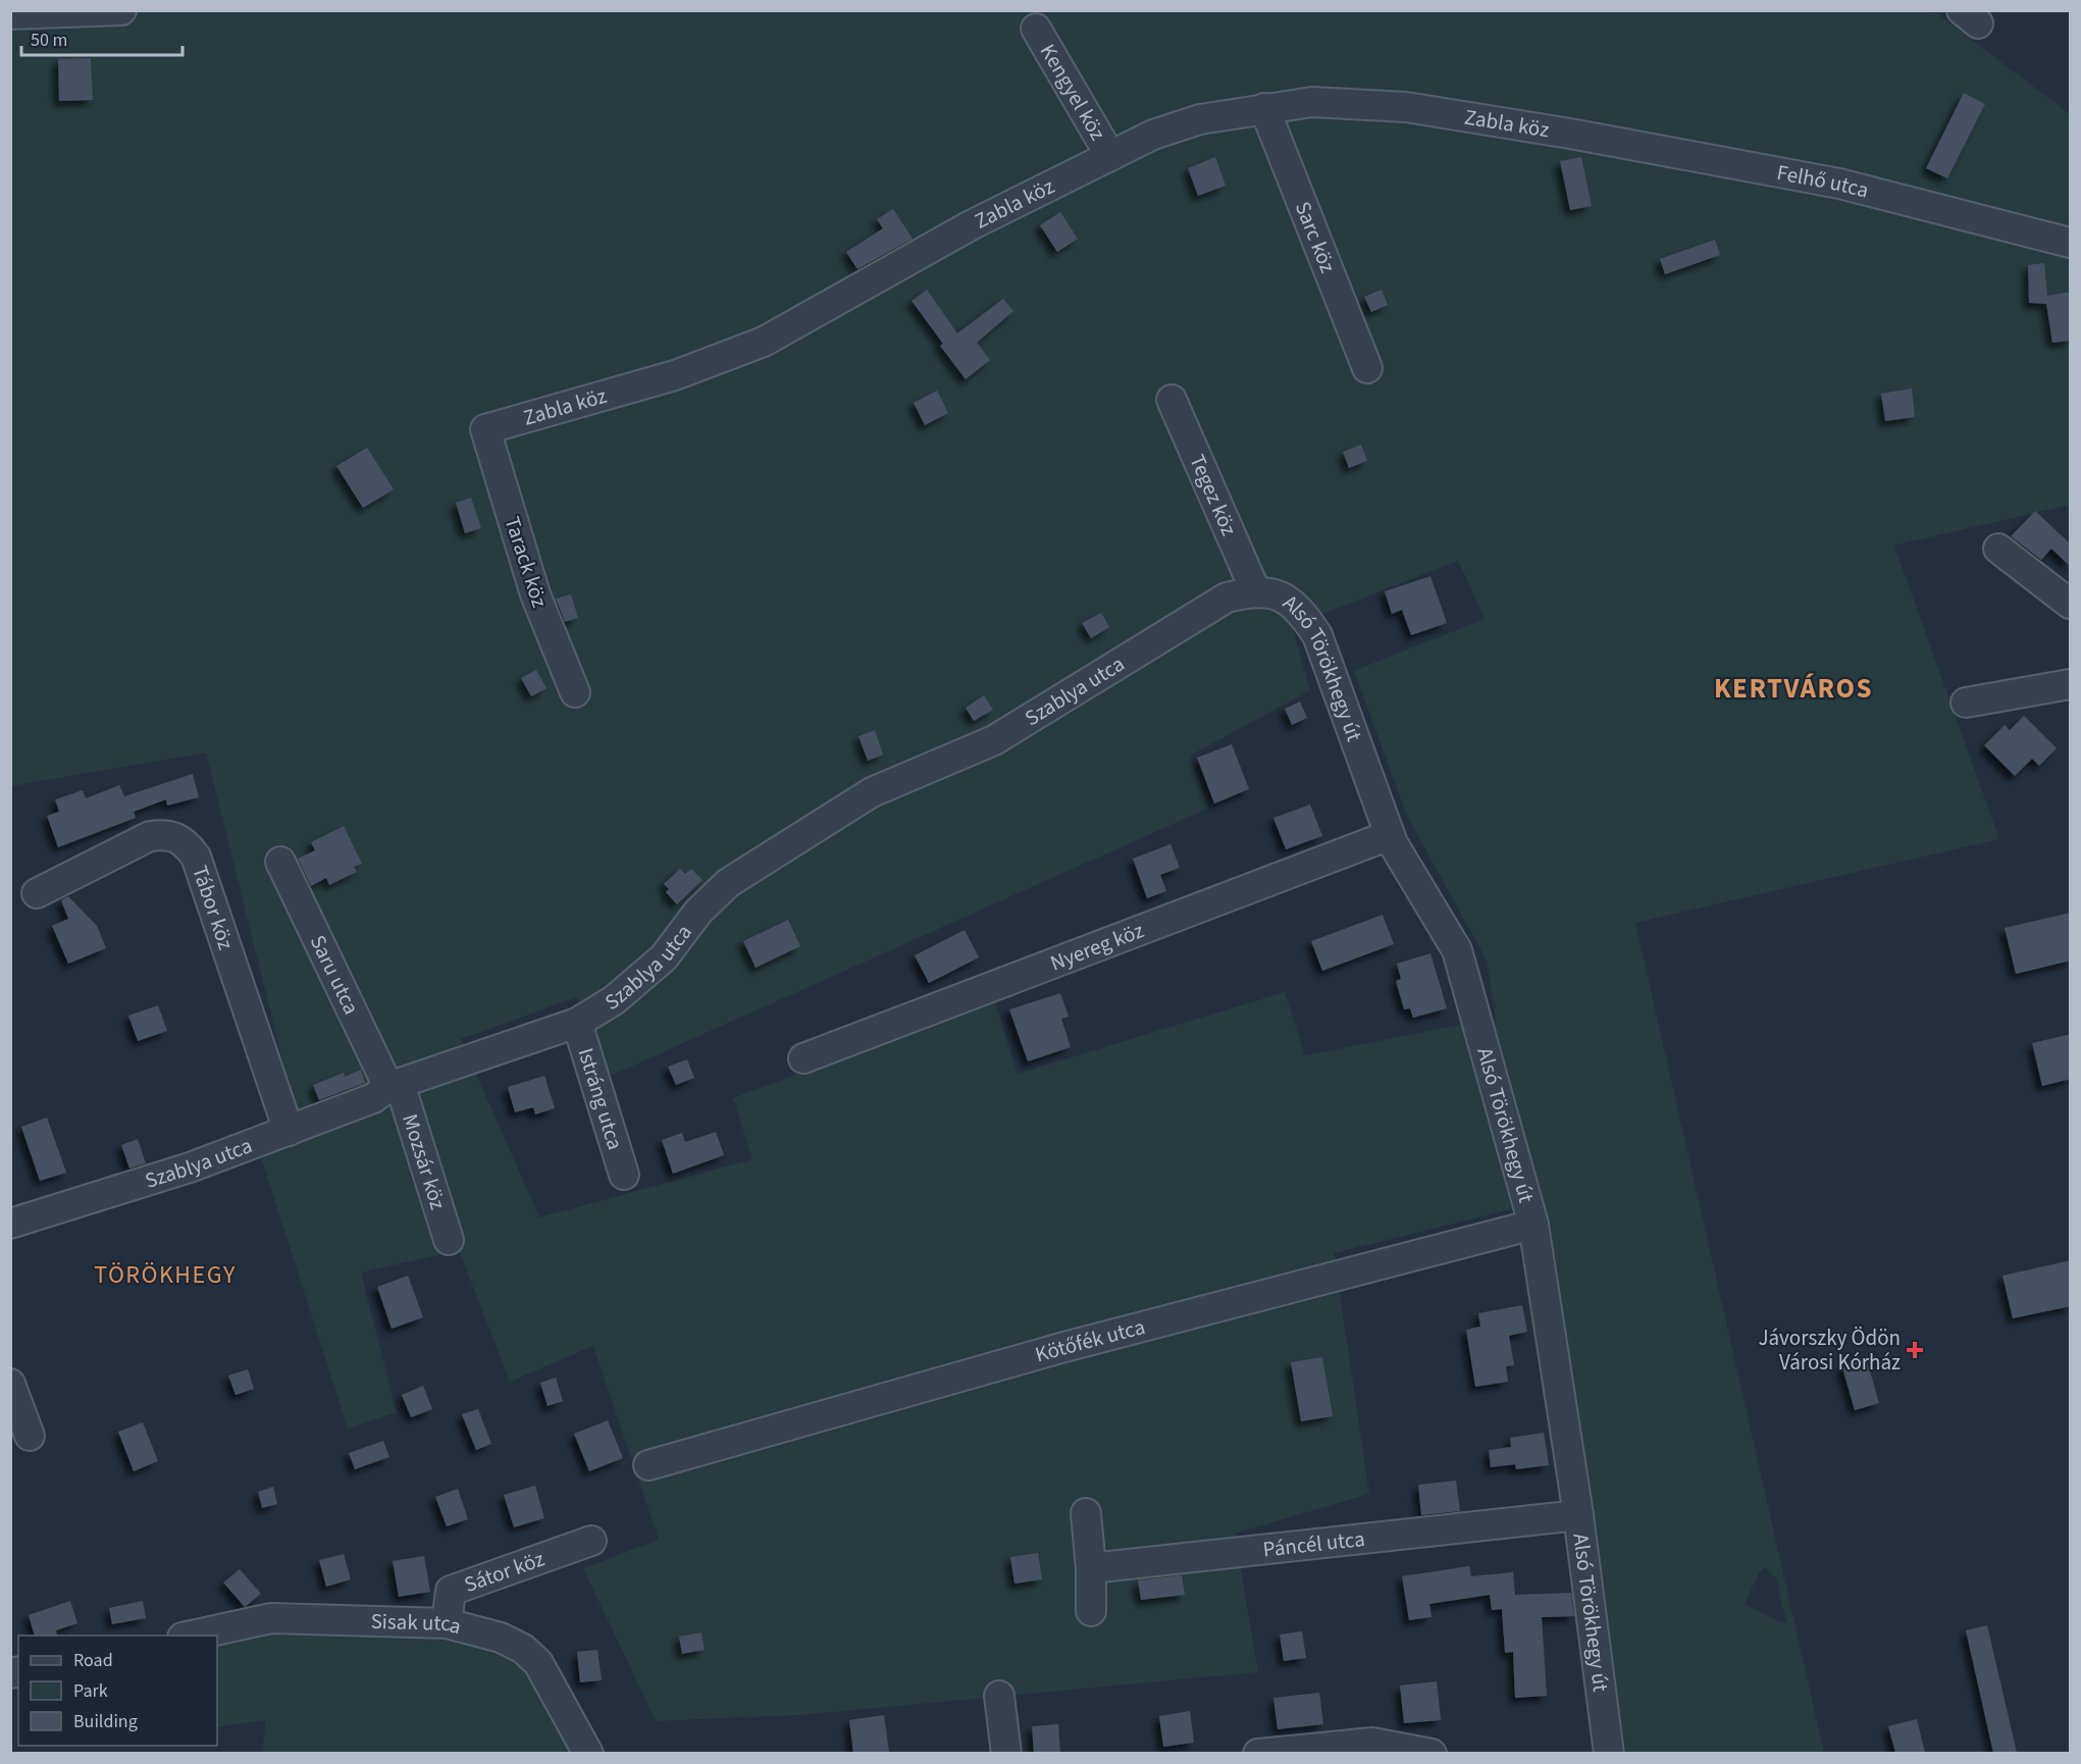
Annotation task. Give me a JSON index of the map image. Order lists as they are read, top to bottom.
{
  "streets": {
    "street": [
      "Kengyel köz",
      "Zabla köz",
      "Felhő utca",
      "Sarc köz",
      "Tegez köz",
      "Tarack köz",
      "Alsó Törökhegy út",
      "Szablya utca",
      "Tábor köz",
      "Nyereg köz",
      "Saru utca",
      "Istráng utca",
      "Mozsár köz",
      "Kötőfék utca",
      "Páncél utca",
      "Sátor köz",
      "Sisak utca"
    ]
  },
  "crossings": [
    ["Kengyel köz", "Zabla köz"],
    ["Zabla köz", "Felhő utca"],
    ["Zabla köz", "Sarc köz"],
    ["Zabla köz", "Tarack köz"],
    ["Tegez köz", "Alsó Törökhegy út"],
    ["Alsó Törökhegy út", "Szablya utca"],
    ["Alsó Törökhegy út", "Nyereg köz"],
    ["Alsó Törökhegy út", "Kötőfék utca"],
    ["Alsó Törökhegy út", "Páncél utca"],
    ["Szablya utca", "Tábor köz"],
    ["Szablya utca", "Saru utca"],
    ["Szablya utca", "Istráng utca"],
    ["Szablya utca", "Mozsár köz"],
    ["Saru utca", "Mozsár köz"],
    ["Sátor köz", "Sisak utca"]
  ],
  "districts": ["KERTVÁROS", "TÖRÖKHEGY"],
  "places": {
    "health": ["Jávorszky Ödön Városi Kórház"]
  },
  "legend": ["Road", "Park", "Building"],
  "scale_bar": "50 m"
}
